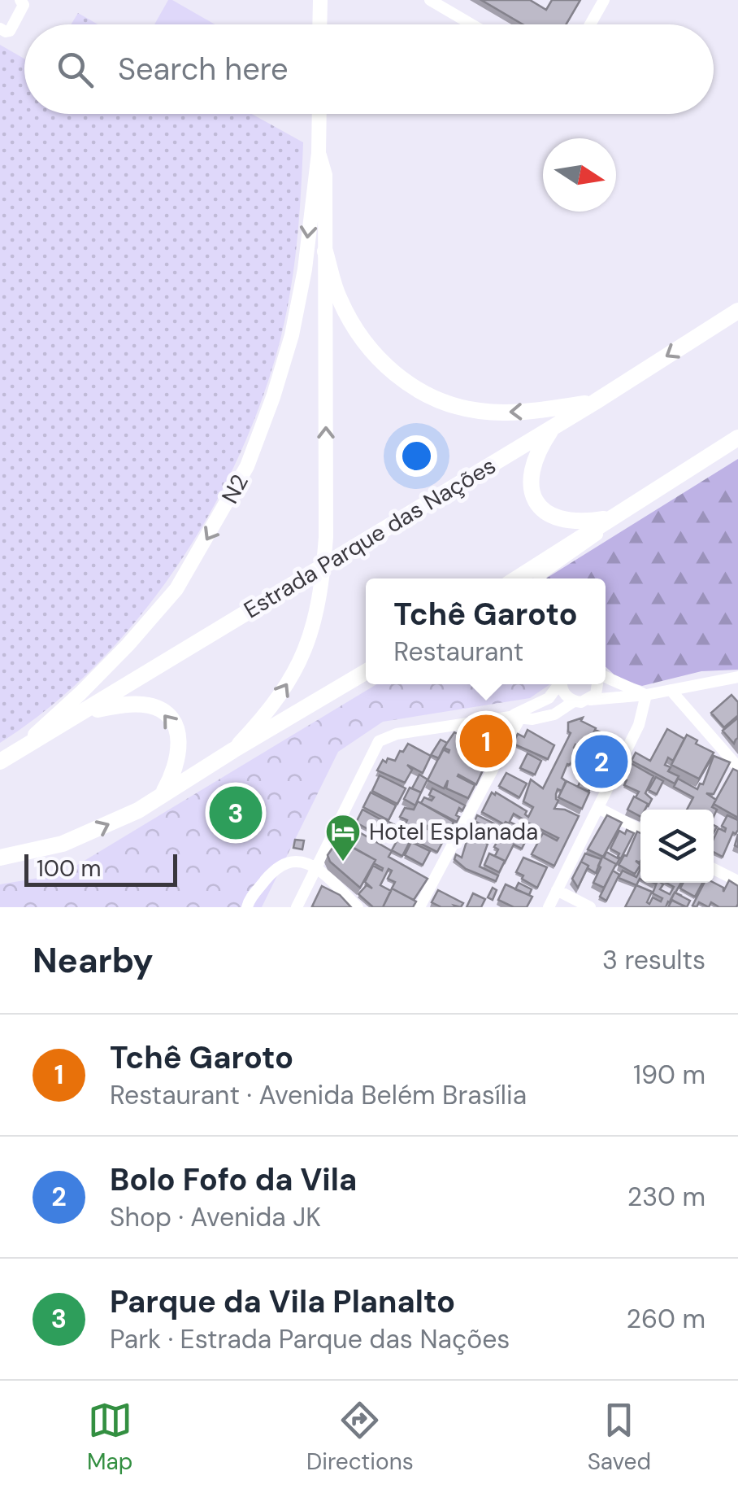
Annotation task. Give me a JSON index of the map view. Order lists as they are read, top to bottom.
{
  "streets": {
    "highway": ["Estrada Parque das Nações"],
    "main road": ["N2"]
  },
  "crossings": [
    ["N2", "Estrada Parque das Nações"]
  ],
  "places": {
    "hotel": ["Hotel Esplanada"]
  },
  "scale_bar": "100 m",
  "north": "right",
  "page": {
    "search": "Search here",
    "popup": ["Tchê Garoto", "Restaurant"],
    "pins": ["1", "2", "3"],
    "scale": "100 m",
    "heading": ["Nearby", "3 results"],
    "list": [
      {
        "mark": "1",
        "name": "Tchê Garoto",
        "note": "Restaurant · Avenida Belém Brasília",
        "value": "190 m"
      },
      {
        "mark": "2",
        "name": "Bolo Fofo da Vila",
        "note": "Shop · Avenida JK",
        "value": "230 m"
      },
      {
        "mark": "3",
        "name": "Parque da Vila Planalto",
        "note": "Park · Estrada Parque das Nações",
        "value": "260 m"
      }
    ],
    "nav": ["Map", "Directions", "Saved"]
  }
}
